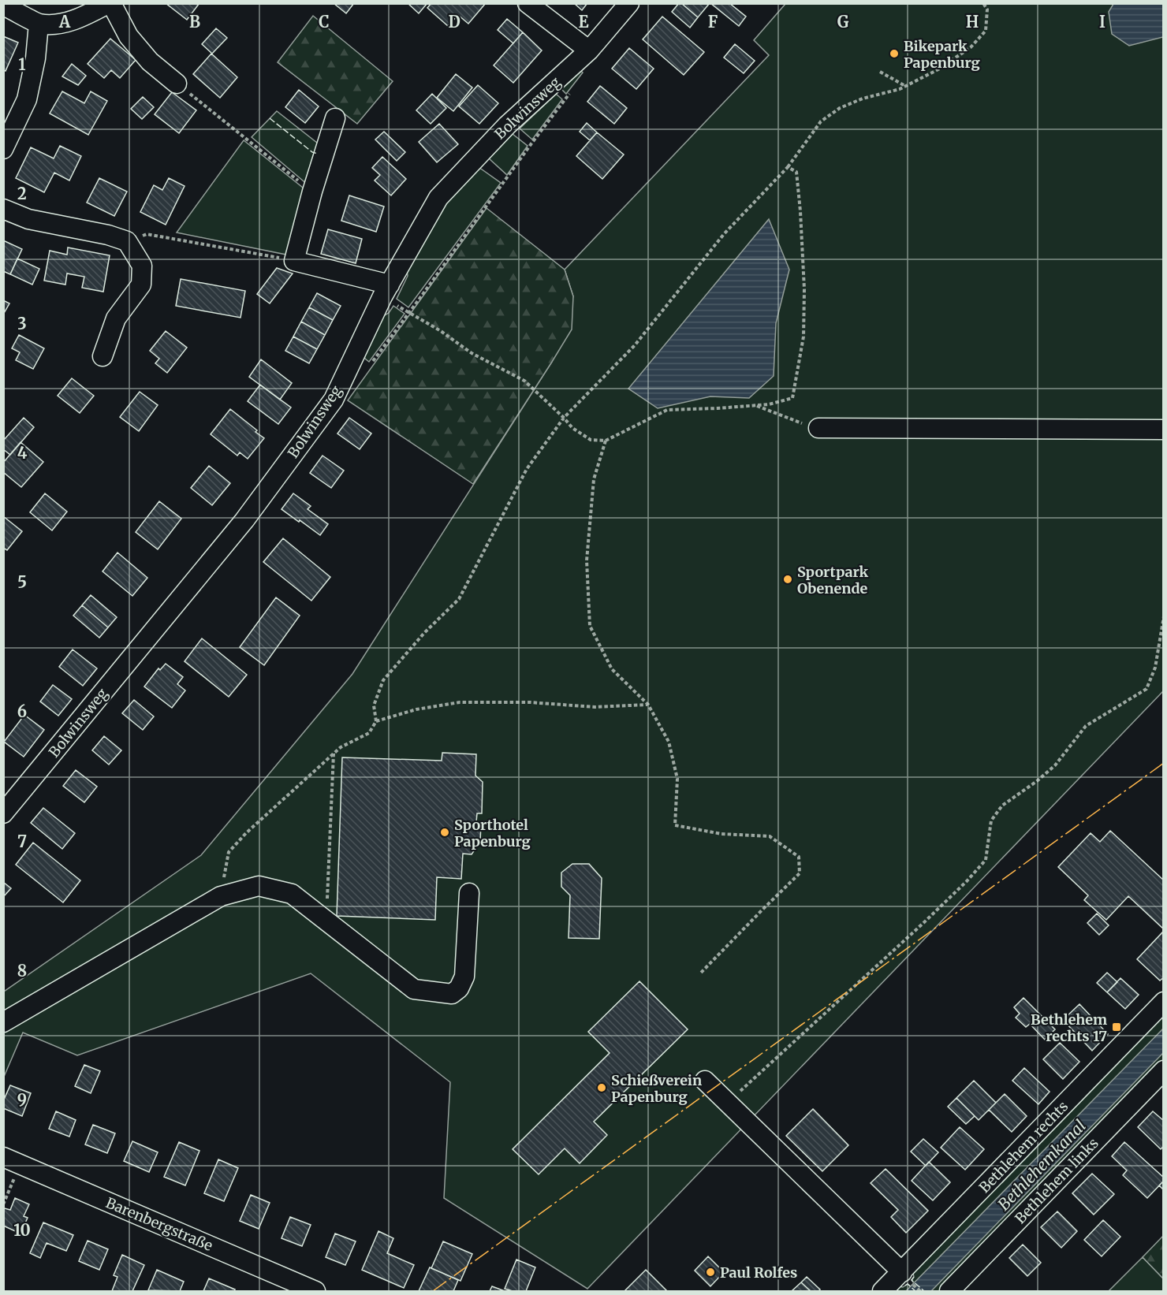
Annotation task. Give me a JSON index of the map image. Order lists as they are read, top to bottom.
{
  "streets": {
    "street": [
      "Bolwinsweg",
      "Bethlehem rechts",
      "Bethlehem links",
      "Barenbergstraße"
    ]
  },
  "water": ["Bethlehemkanal"],
  "places": {
    "other": [
      "Bikepark Papenburg",
      "Sportpark Obenende",
      "Sporthotel Papenburg",
      "Schießverein Papenburg",
      "Paul Rolfes"
    ],
    "transit": ["Bethlehem rechts 17"]
  },
  "grid": {
    "columns": [
      "A",
      "B",
      "C",
      "D",
      "E",
      "F",
      "G",
      "H",
      "I"
    ],
    "rows": [
      "1",
      "2",
      "3",
      "4",
      "5",
      "6",
      "7",
      "8",
      "9",
      "10"
    ]
  }
}
